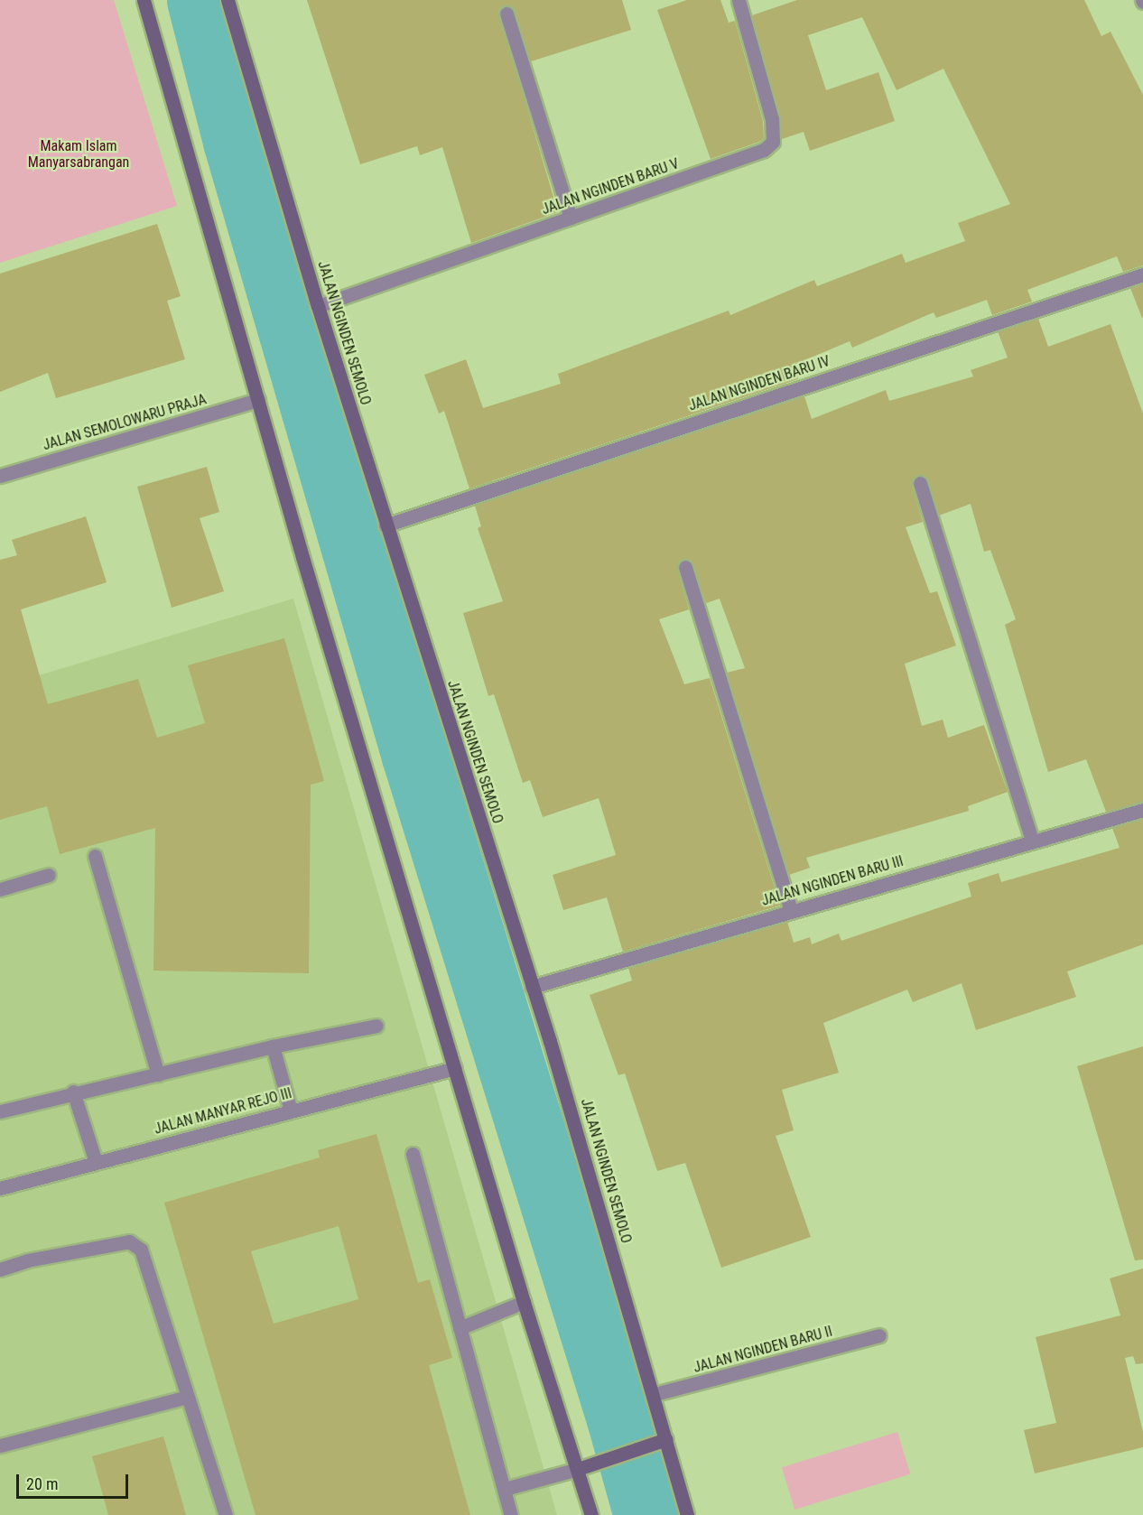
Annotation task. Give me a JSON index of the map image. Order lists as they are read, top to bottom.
{
  "streets": {
    "main road": ["JALAN NGINDEN SEMOLO"],
    "street": [
      "JALAN NGINDEN BARU V",
      "JALAN NGINDEN BARU IV",
      "JALAN SEMOLOWARU PRAJA",
      "JALAN NGINDEN BARU III",
      "JALAN MANYAR REJO III",
      "JALAN NGINDEN BARU II"
    ]
  },
  "crossings": [
    ["JALAN NGINDEN BARU V", "JALAN NGINDEN SEMOLO"],
    ["JALAN NGINDEN SEMOLO", "JALAN NGINDEN BARU IV"],
    ["JALAN NGINDEN SEMOLO", "JALAN NGINDEN BARU III"],
    ["JALAN NGINDEN SEMOLO", "JALAN NGINDEN BARU II"]
  ],
  "parks": ["Makam Islam Manyarsabrangan"],
  "scale_bar": "20 m"
}
